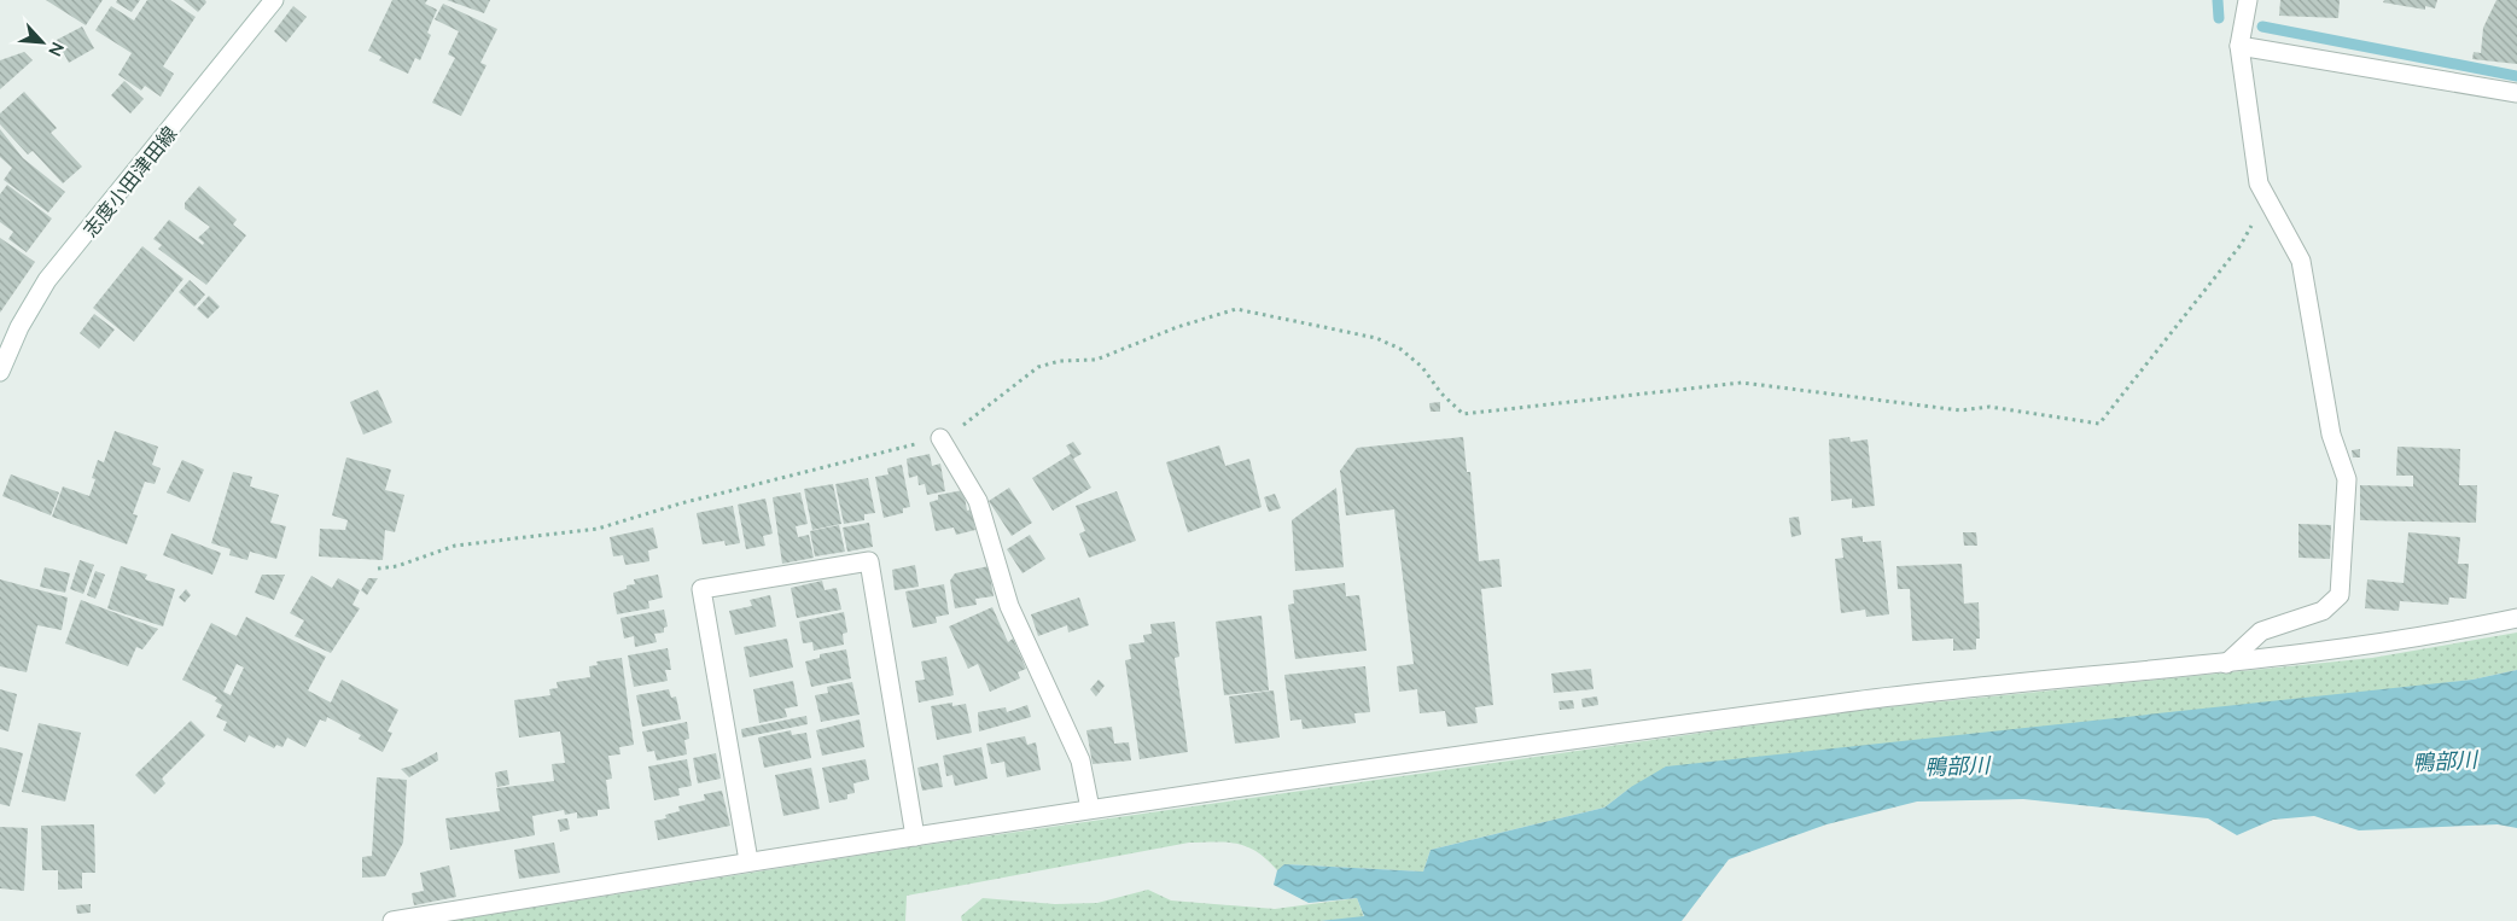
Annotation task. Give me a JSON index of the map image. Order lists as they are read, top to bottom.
{
  "streets": {
    "street": ["志度小田津田線"]
  },
  "water": ["鴨部川"],
  "north": "bottom right"
}
